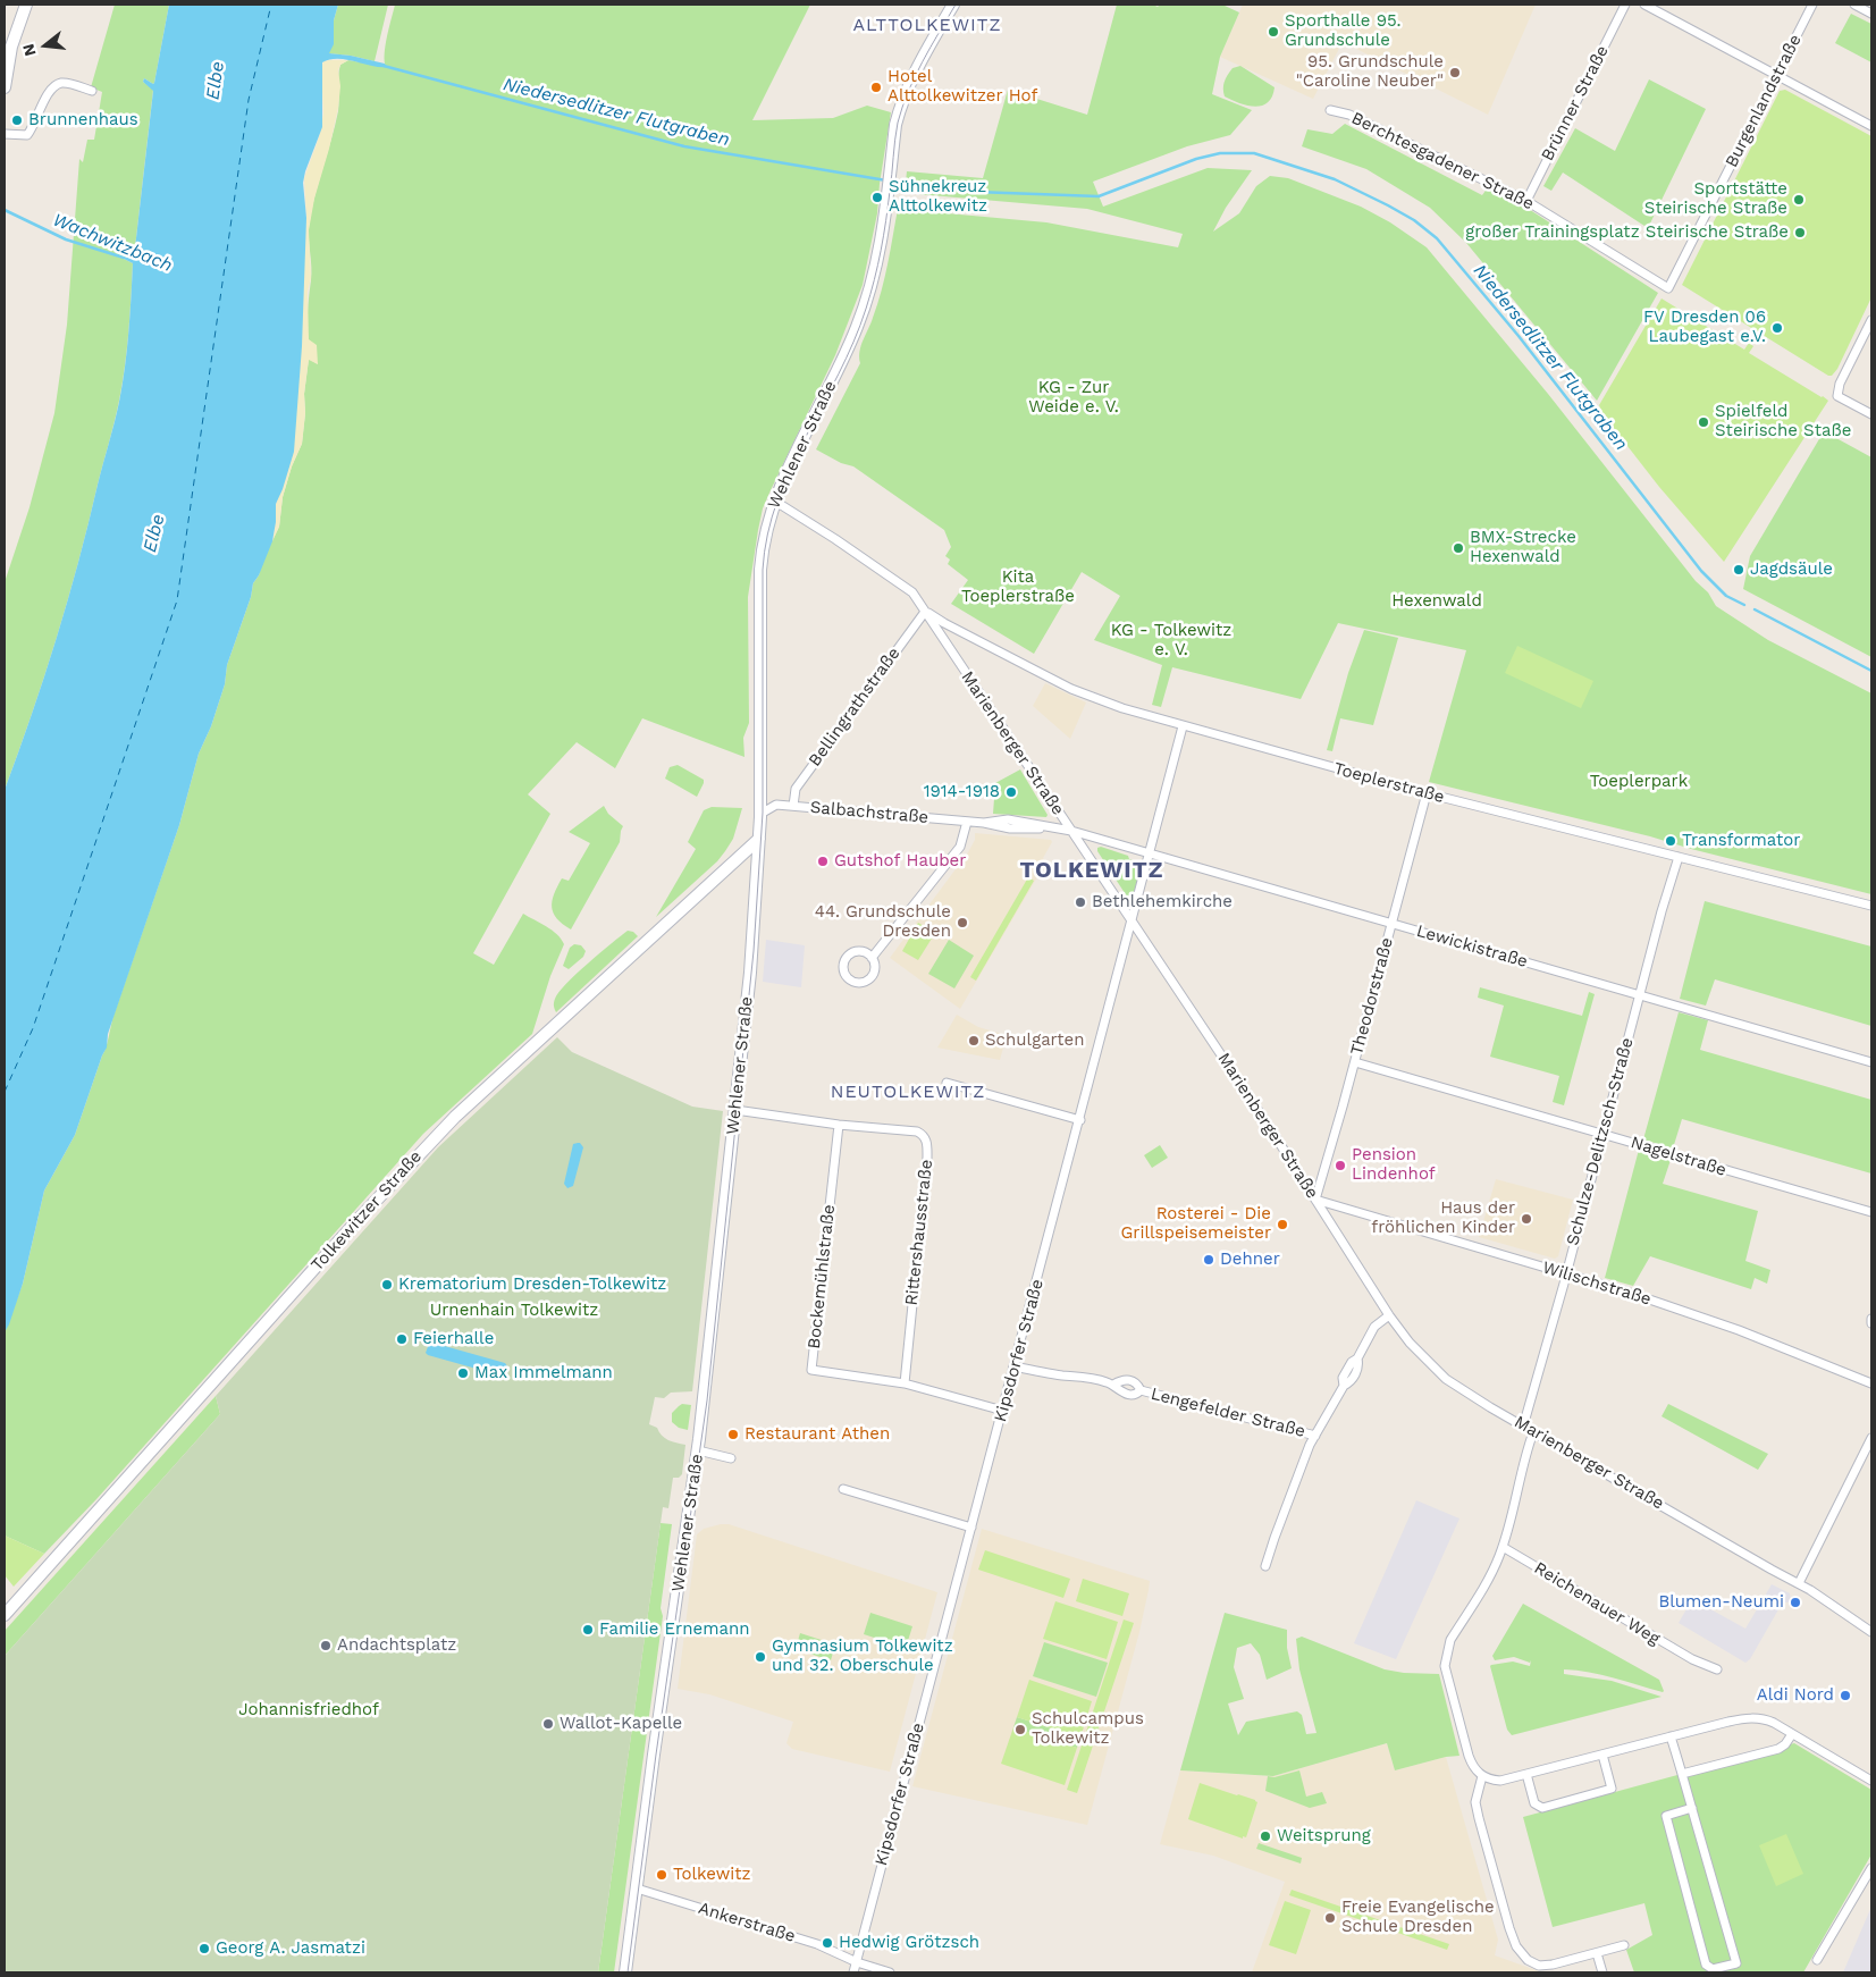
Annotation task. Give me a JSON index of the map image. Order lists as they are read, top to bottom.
{
  "streets": {
    "main road": ["Wehlener Straße", "Tolkewitzer Straße"],
    "street": [
      "Burgenlandstraße",
      "Brünner Straße",
      "Berchtesgadener Straße",
      "Bellingrathstraße",
      "Marienberger Straße",
      "Toeplerstraße",
      "Salbachstraße",
      "Lewickistraße",
      "Theodorstraße",
      "Schulze-Delitzsch-Straße",
      "Nagelstraße",
      "Rittershausstraße",
      "Bockemühlstraße",
      "Wilischstraße",
      "Kipsdorfer Straße",
      "Lengefelder Straße",
      "Reichenauer Weg",
      "Ankerstraße"
    ]
  },
  "crossings": [
    ["Burgenlandstraße", "Berchtesgadener Straße"],
    ["Brünner Straße", "Berchtesgadener Straße"],
    ["Wehlener Straße", "Marienberger Straße"],
    ["Wehlener Straße", "Salbachstraße"],
    ["Wehlener Straße", "Tolkewitzer Straße"],
    ["Wehlener Straße", "Rittershausstraße"],
    ["Wehlener Straße", "Ankerstraße"],
    ["Bellingrathstraße", "Marienberger Straße"],
    ["Bellingrathstraße", "Toeplerstraße"],
    ["Bellingrathstraße", "Salbachstraße"],
    ["Marienberger Straße", "Toeplerstraße"],
    ["Marienberger Straße", "Salbachstraße"],
    ["Marienberger Straße", "Lewickistraße"],
    ["Marienberger Straße", "Theodorstraße"],
    ["Marienberger Straße", "Schulze-Delitzsch-Straße"],
    ["Marienberger Straße", "Wilischstraße"],
    ["Marienberger Straße", "Kipsdorfer Straße"],
    ["Toeplerstraße", "Theodorstraße"],
    ["Toeplerstraße", "Schulze-Delitzsch-Straße"],
    ["Toeplerstraße", "Kipsdorfer Straße"],
    ["Salbachstraße", "Lewickistraße"],
    ["Lewickistraße", "Theodorstraße"],
    ["Lewickistraße", "Schulze-Delitzsch-Straße"],
    ["Lewickistraße", "Kipsdorfer Straße"],
    ["Theodorstraße", "Nagelstraße"],
    ["Theodorstraße", "Wilischstraße"],
    ["Schulze-Delitzsch-Straße", "Nagelstraße"],
    ["Schulze-Delitzsch-Straße", "Wilischstraße"],
    ["Rittershausstraße", "Bockemühlstraße"],
    ["Bockemühlstraße", "Kipsdorfer Straße"],
    ["Kipsdorfer Straße", "Lengefelder Straße"],
    ["Kipsdorfer Straße", "Ankerstraße"]
  ],
  "districts": ["ALTTOLKEWITZ", "TOLKEWITZ", "NEUTOLKEWITZ"],
  "water": ["Elbe", "Niedersedlitzer Flutgraben", "Wachwitzbach"],
  "parks": [
    "KG - Zur Weide e. V.",
    "Kita Toeplerstraße",
    "Hexenwald",
    "KG - Tolkewitz e. V.",
    "Toeplerpark",
    "Urnenhain Tolkewitz",
    "Johannisfriedhof"
  ],
  "places": [
    "Sporthalle 95. Grundschule",
    "95. Grundschule \"Caroline Neuber\"",
    "Hotel Alttolkewitzer Hof",
    "Brunnenhaus",
    "Sühnekreuz Alttolkewitz",
    "Sportstätte Steirische Straße",
    "großer Trainingsplatz Steirische Straße",
    "FV Dresden 06 Laubegast e.V.",
    "Spielfeld Steirische Staße",
    "BMX-Strecke Hexenwald",
    "Jagdsäule",
    "1914-1918",
    "Transformator",
    "Gutshof Hauber",
    "Bethlehemkirche",
    "44. Grundschule Dresden",
    "Schulgarten",
    "Pension Lindenhof",
    "Haus der fröhlichen Kinder",
    "Rosterei - Die Grillspeisemeister",
    "Dehner",
    "Krematorium Dresden-Tolkewitz",
    "Feierhalle",
    "Max Immelmann",
    "Restaurant Athen",
    "Blumen-Neumi",
    "Familie Ernemann",
    "Andachtsplatz",
    "Gymnasium Tolkewitz und 32. Oberschule",
    "Aldi Nord",
    "Wallot-Kapelle",
    "Schulcampus Tolkewitz",
    "Weitsprung",
    "Tolkewitz",
    "Freie Evangelische Schule Dresden",
    "Hedwig Grötzsch",
    "Georg A. Jasmatzi"
  ],
  "north": "left"
}
